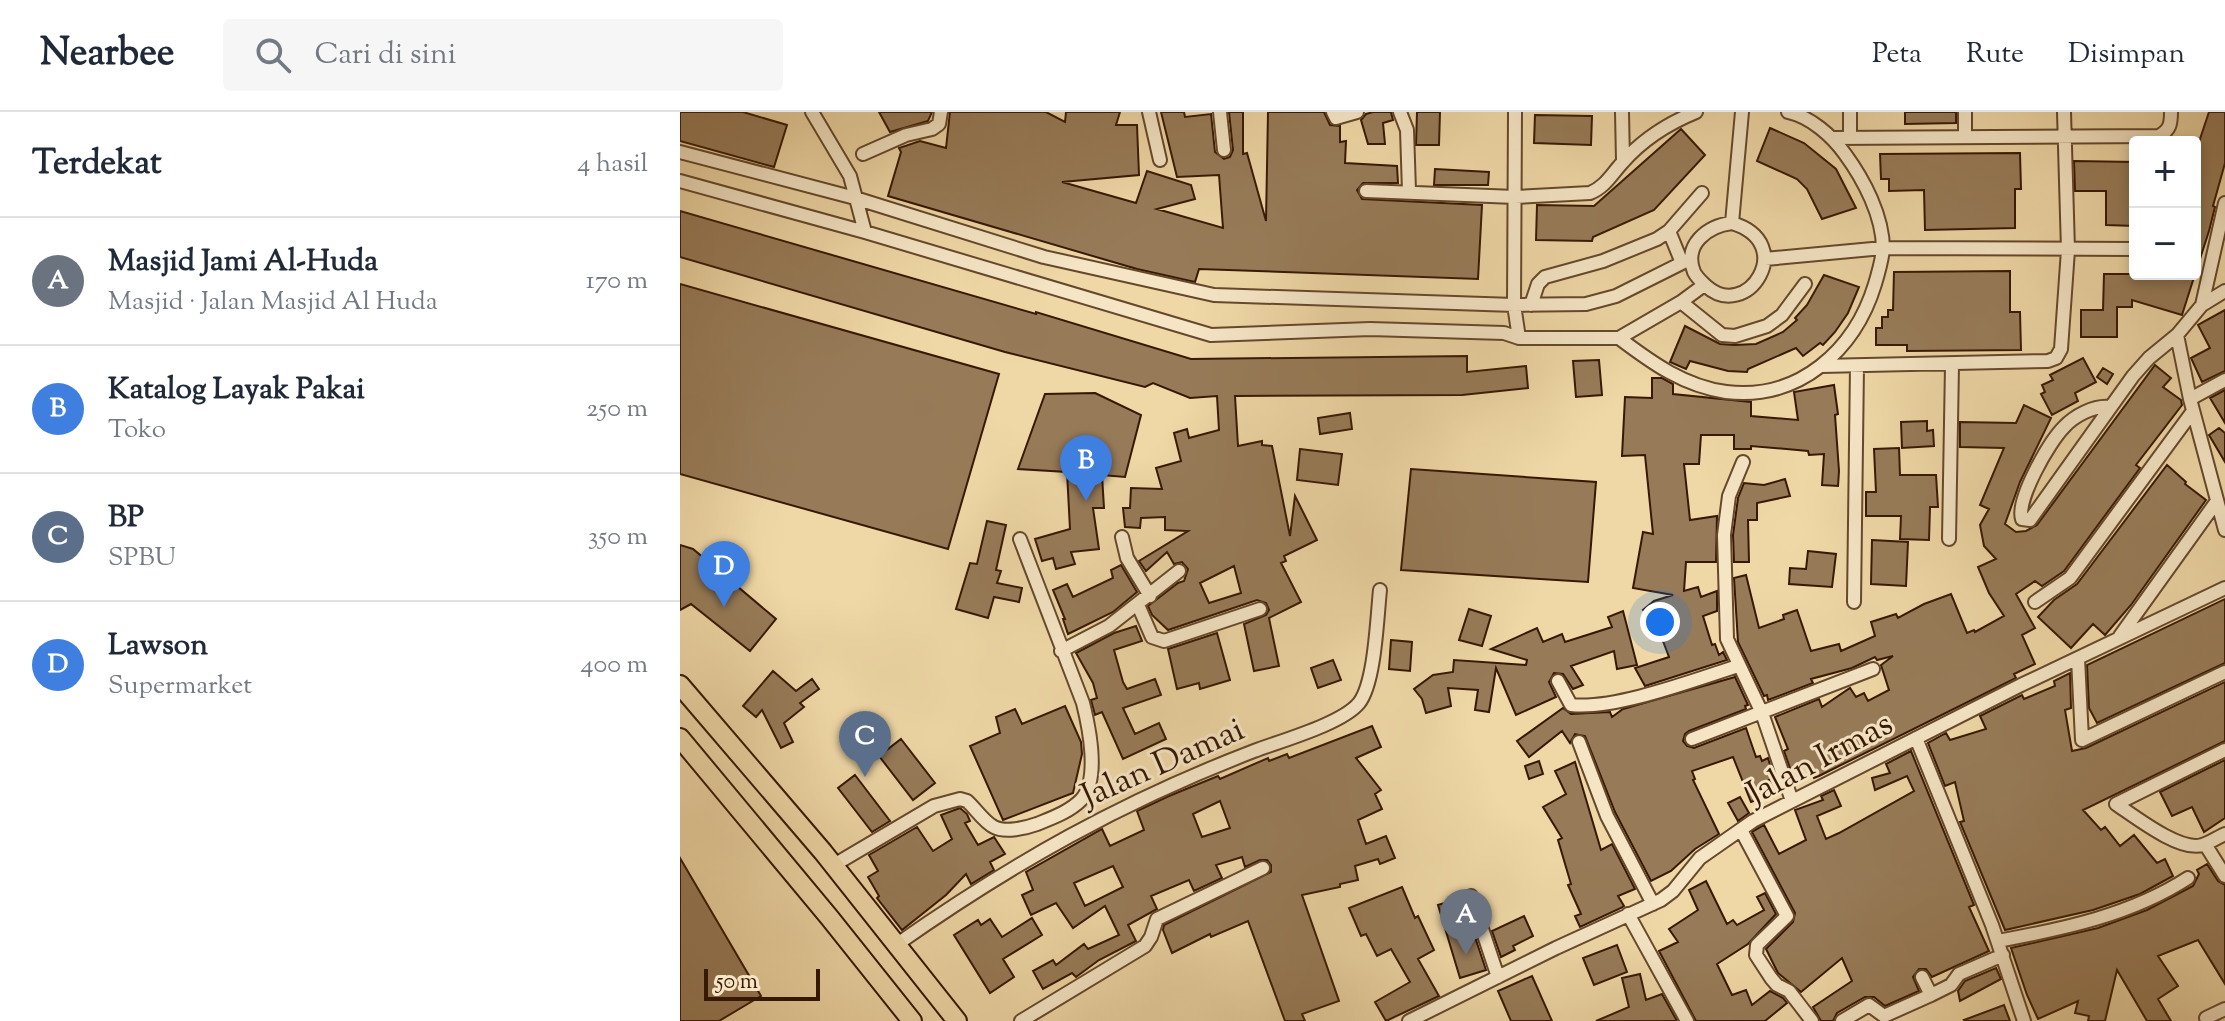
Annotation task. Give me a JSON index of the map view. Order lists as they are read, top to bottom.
{
  "streets": {
    "street": ["Jalan Irmas", "Jalan Damai"]
  },
  "scale_bar": "50 m",
  "page": {
    "header": "Nearbee",
    "search": "Cari di sini",
    "nav": ["Peta", "Rute", "Disimpan"],
    "heading": ["Terdekat", "4 hasil"],
    "map_buttons": ["+", "−"],
    "list": [
      {
        "mark": "A",
        "name": "Masjid Jami Al-Huda",
        "note": "Masjid · Jalan Masjid Al Huda",
        "value": "170 m"
      },
      {
        "mark": "B",
        "name": "Katalog Layak Pakai",
        "note": "Toko",
        "value": "250 m"
      },
      {
        "mark": "C",
        "name": "BP",
        "note": "SPBU",
        "value": "350 m"
      },
      {
        "mark": "D",
        "name": "Lawson",
        "note": "Supermarket",
        "value": "400 m"
      }
    ],
    "pins": [
      "B",
      "D",
      "C",
      "A"
    ],
    "scale": "50 m"
  }
}
